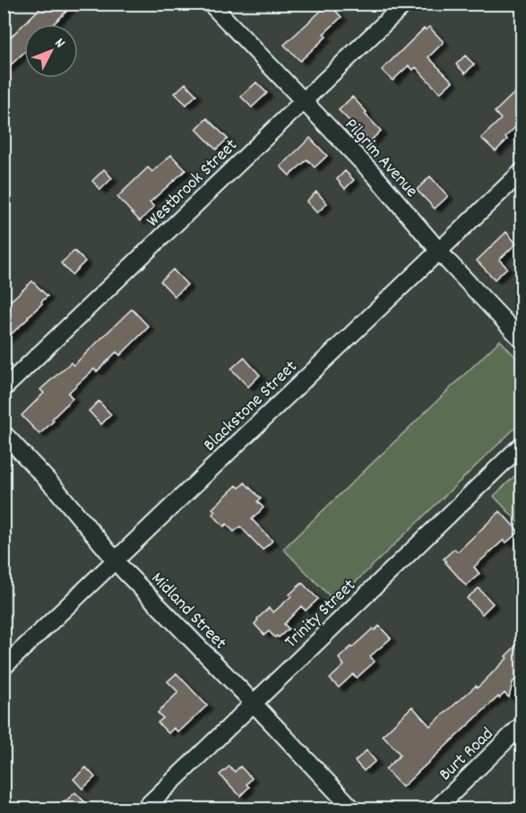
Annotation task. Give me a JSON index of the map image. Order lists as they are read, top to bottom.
{
  "streets": {
    "street": [
      "Pilgrim Avenue",
      "Westbrook Street",
      "Blackstone Street",
      "Midland Street",
      "Trinity Street",
      "Burt Road"
    ]
  },
  "crossings": [
    ["Pilgrim Avenue", "Westbrook Street"],
    ["Pilgrim Avenue", "Blackstone Street"],
    ["Blackstone Street", "Midland Street"],
    ["Midland Street", "Trinity Street"]
  ],
  "north": "top right"
}
